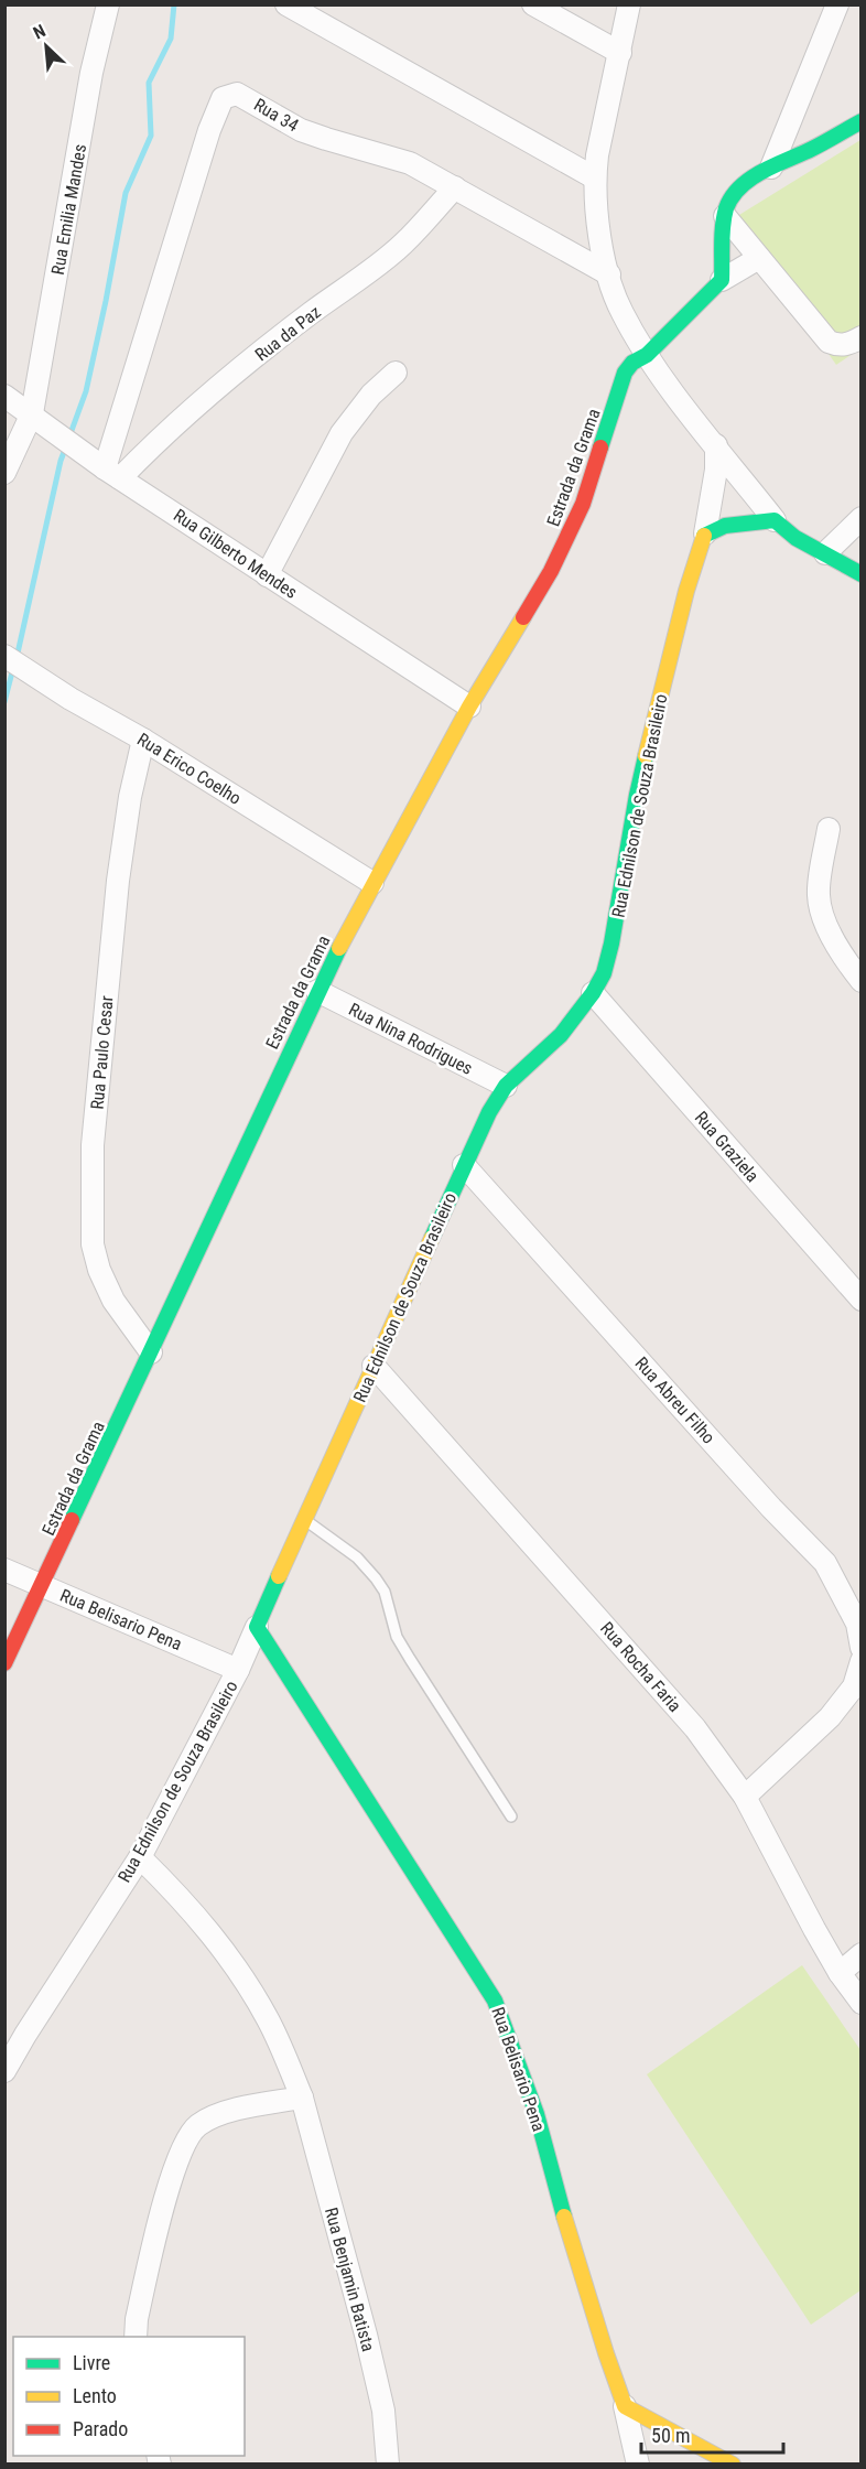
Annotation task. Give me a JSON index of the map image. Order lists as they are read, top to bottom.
{
  "streets": {
    "street": [
      "Rua 34",
      "Rua Emilia Mandes",
      "Rua da Paz",
      "Estrada da Grama",
      "Rua Gilberto Mendes",
      "Rua Erico Coelho",
      "Rua Ednilson de Souza Brasileiro",
      "Rua Nina Rodrigues",
      "Rua Paulo Cesar",
      "Rua Graziela",
      "Rua Abreu Filho",
      "Rua Belisario Pena",
      "Rua Rocha Faria",
      "Rua Benjamin Batista"
    ]
  },
  "crossings": [
    ["Rua 34", "Rua da Paz"],
    ["Rua 34", "Rua Gilberto Mendes"],
    ["Rua Emilia Mandes", "Rua Gilberto Mendes"],
    ["Rua da Paz", "Rua Gilberto Mendes"],
    ["Estrada da Grama", "Rua Gilberto Mendes"],
    ["Estrada da Grama", "Rua Erico Coelho"],
    ["Estrada da Grama", "Rua Nina Rodrigues"],
    ["Estrada da Grama", "Rua Paulo Cesar"],
    ["Estrada da Grama", "Rua Belisario Pena"],
    ["Rua Erico Coelho", "Rua Paulo Cesar"],
    ["Rua Ednilson de Souza Brasileiro", "Rua Nina Rodrigues"],
    ["Rua Ednilson de Souza Brasileiro", "Rua Graziela"],
    ["Rua Ednilson de Souza Brasileiro", "Rua Abreu Filho"],
    ["Rua Ednilson de Souza Brasileiro", "Rua Belisario Pena"],
    ["Rua Ednilson de Souza Brasileiro", "Rua Rocha Faria"],
    ["Rua Ednilson de Souza Brasileiro", "Rua Benjamin Batista"]
  ],
  "legend": ["Livre", "Lento", "Parado"],
  "scale_bar": "50 m",
  "north": "top left"
}
